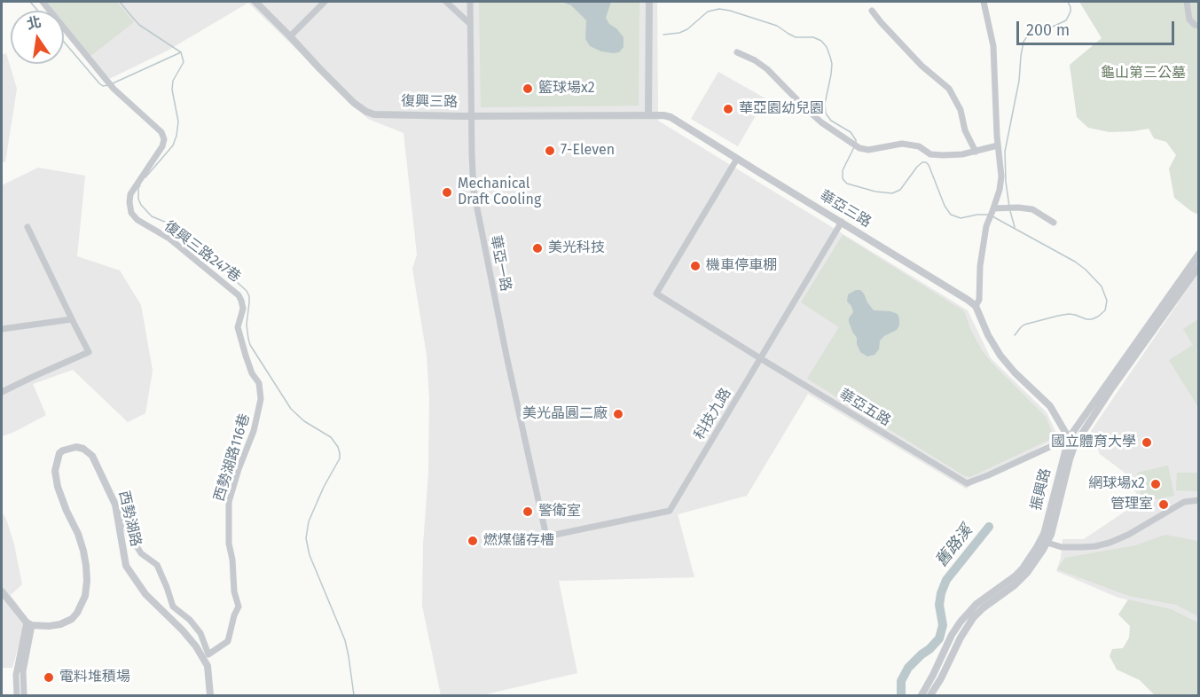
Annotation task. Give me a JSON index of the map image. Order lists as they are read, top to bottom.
{
  "streets": {
    "street": [
      "復興三路",
      "華亞三路",
      "復興三路247巷",
      "華亞一路",
      "華亞五路",
      "科技九路",
      "西勢湖路116巷",
      "振興路",
      "西勢湖路"
    ]
  },
  "crossings": [
    ["復興三路", "華亞三路"],
    ["復興三路", "華亞一路"],
    ["華亞三路", "華亞五路"],
    ["華亞三路", "科技九路"],
    ["復興三路247巷", "西勢湖路116巷"],
    ["華亞一路", "科技九路"],
    ["華亞五路", "科技九路"],
    ["華亞五路", "振興路"],
    ["西勢湖路116巷", "西勢湖路"]
  ],
  "water": ["舊路溪"],
  "parks": ["龜山第三公墓"],
  "places": [
    "籃球場x2",
    "華亞園幼兒園",
    "7-Eleven",
    "Mechanical Draft Cooling",
    "美光科技",
    "機車停車棚",
    "美光晶圓二廠",
    "國立體育大學",
    "網球場x2",
    "管理室",
    "警衛室",
    "燃煤儲存槽",
    "電料堆積場"
  ],
  "scale_bar": "200 m",
  "north": "top"
}
